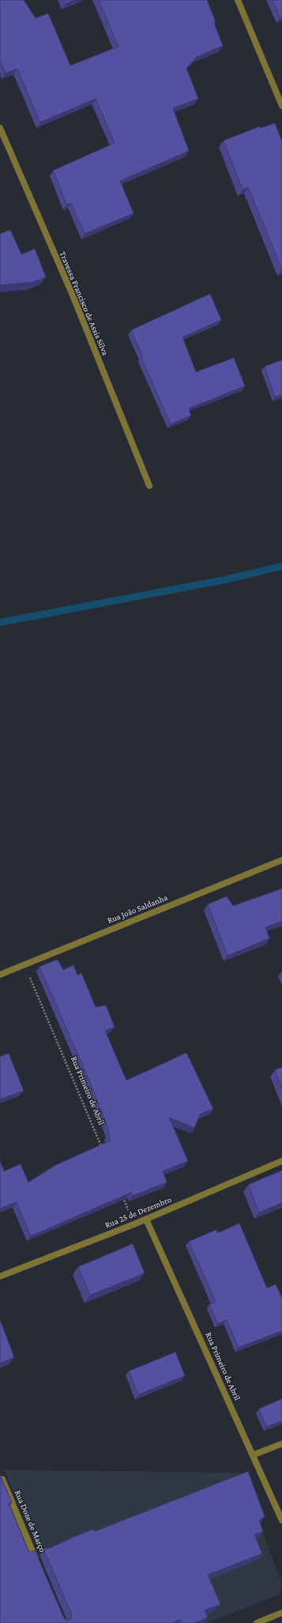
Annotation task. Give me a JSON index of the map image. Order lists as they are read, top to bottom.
{
  "streets": {
    "street": [
      "Travessa Francisco de Assis Silva",
      "Rua João Saldanha",
      "Rua Primeiro de Abril",
      "Rua 25 de Dezembro",
      "Rua Doze de Março"
    ]
  },
  "crossings": [
    ["Rua João Saldanha", "Rua Primeiro de Abril"],
    ["Rua Primeiro de Abril", "Rua 25 de Dezembro"]
  ]
}
